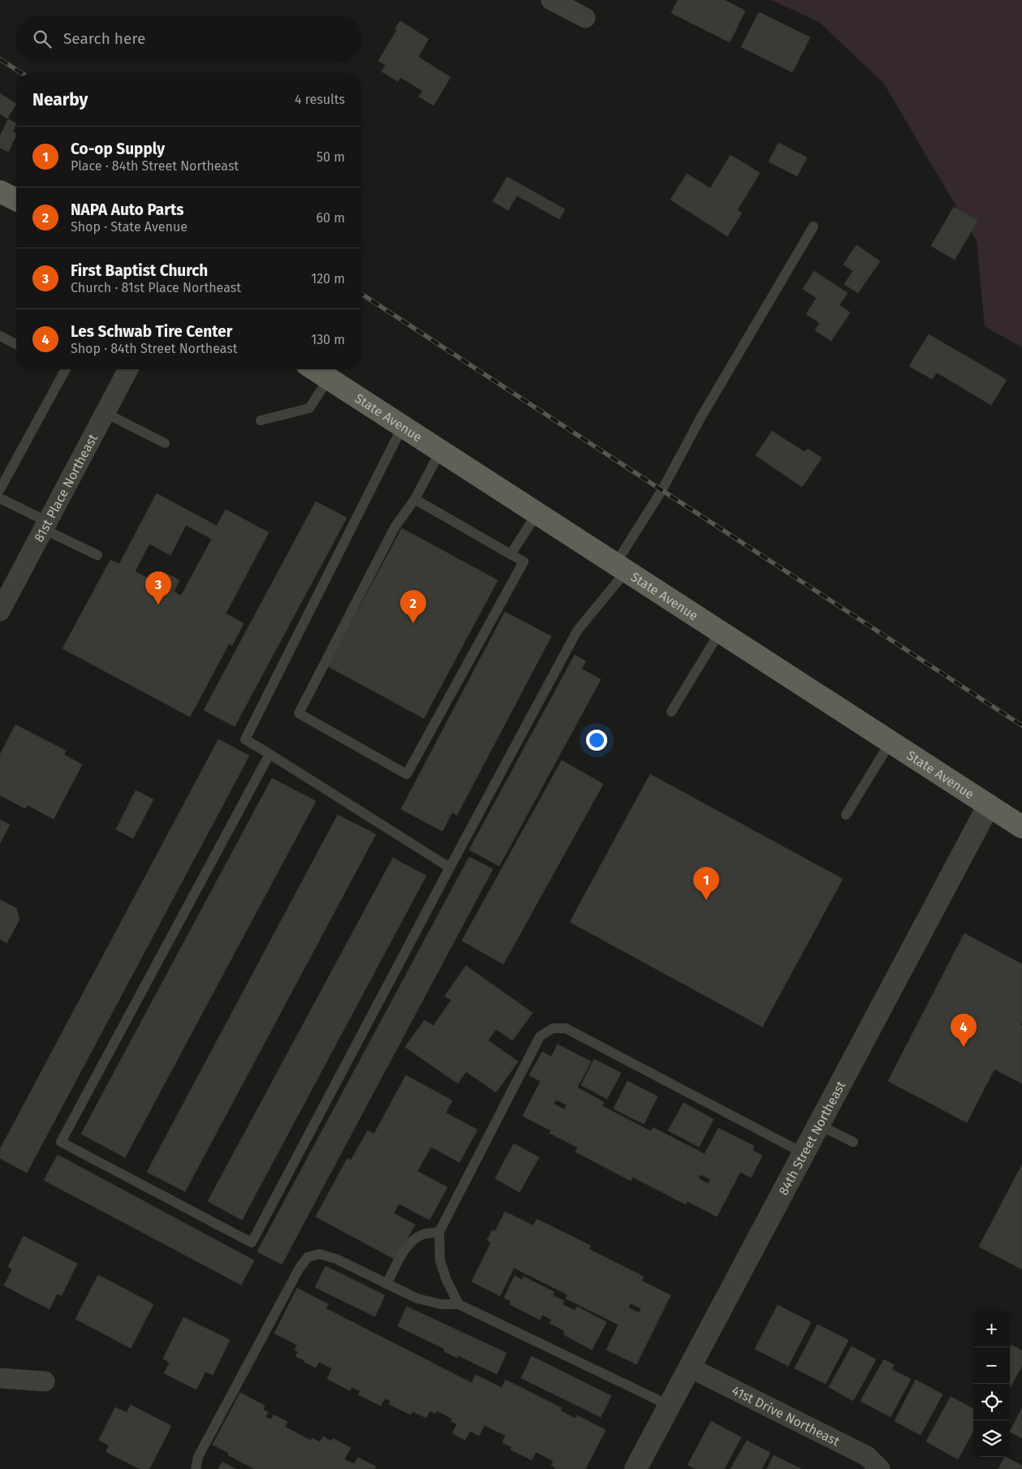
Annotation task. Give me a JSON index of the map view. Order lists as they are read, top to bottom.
{
  "streets": {
    "main road": ["State Avenue"],
    "street": ["81st Place Northeast", "84th Street Northeast", "41st Drive Northeast"]
  },
  "crossings": [
    ["State Avenue", "84th Street Northeast"],
    ["84th Street Northeast", "41st Drive Northeast"]
  ],
  "page": {
    "search": "Search here",
    "heading": ["Nearby", "4 results"],
    "list": [
      {
        "mark": "1",
        "name": "Co-op Supply",
        "note": "Place · 84th Street Northeast",
        "value": "50 m"
      },
      {
        "mark": "2",
        "name": "NAPA Auto Parts",
        "note": "Shop · State Avenue",
        "value": "60 m"
      },
      {
        "mark": "3",
        "name": "First Baptist Church",
        "note": "Church · 81st Place Northeast",
        "value": "120 m"
      },
      {
        "mark": "4",
        "name": "Les Schwab Tire Center",
        "note": "Shop · 84th Street Northeast",
        "value": "130 m"
      }
    ],
    "pins": [
      "3",
      "2",
      "1",
      "4"
    ],
    "map_buttons": ["+", "−"]
  }
}
